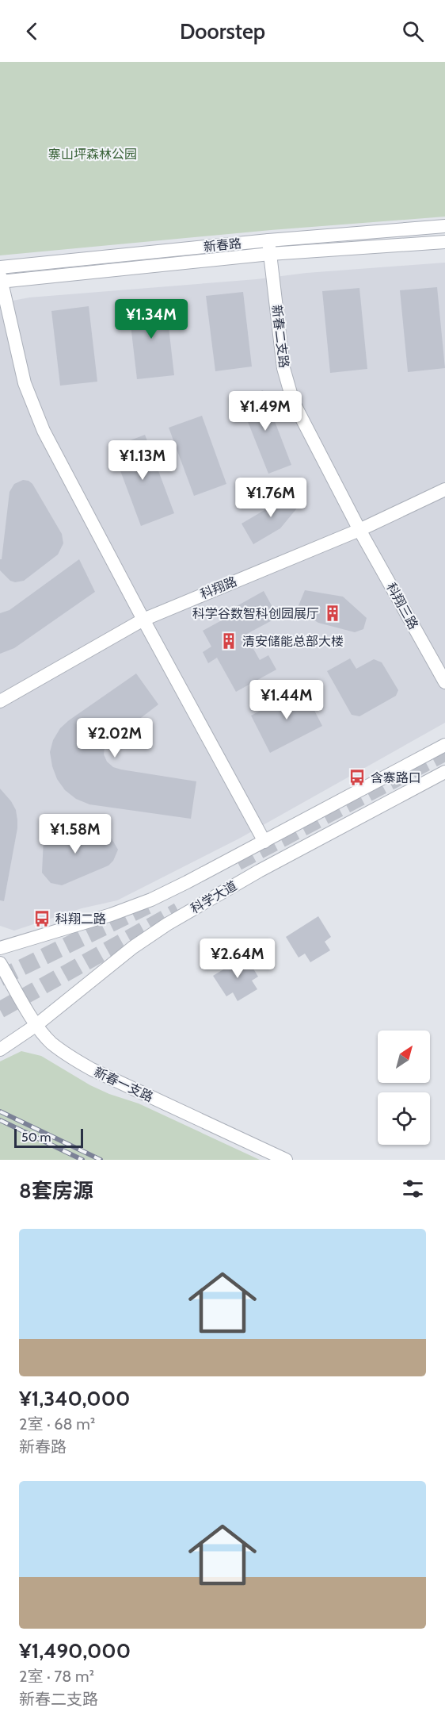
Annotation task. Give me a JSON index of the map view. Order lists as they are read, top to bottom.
{
  "streets": {
    "street": [
      "新春路",
      "新春二支路",
      "科翔路",
      "科翔三路",
      "科学大道",
      "新春一支路"
    ]
  },
  "crossings": [
    ["新春路", "新春二支路"],
    ["新春二支路", "科翔路"],
    ["新春二支路", "科翔三路"],
    ["科翔路", "科翔三路"],
    ["科学大道", "新春一支路"]
  ],
  "parks": ["寨山坪森林公园"],
  "places": {
    "building": ["科学谷数智科创园展厅", "清安储能总部大楼"],
    "bus stop": ["含寨路口", "科翔二路"]
  },
  "scale_bar": "50 m",
  "north": "top right",
  "page": {
    "header": "Doorstep",
    "price": [
      "¥1.34M",
      "¥1.49M",
      "¥1.13M",
      "¥1.76M",
      "¥1.44M",
      "¥2.02M",
      "¥1.58M",
      "¥2.64M"
    ],
    "scale": "50 m",
    "heading": "8套房源",
    "list": [
      {
        "name": "¥1,340,000",
        "note": "2室 · 68 m² · 新春路"
      },
      {
        "name": "¥1,490,000",
        "note": "2室 · 78 m² · 新春二支路"
      }
    ]
  }
}
